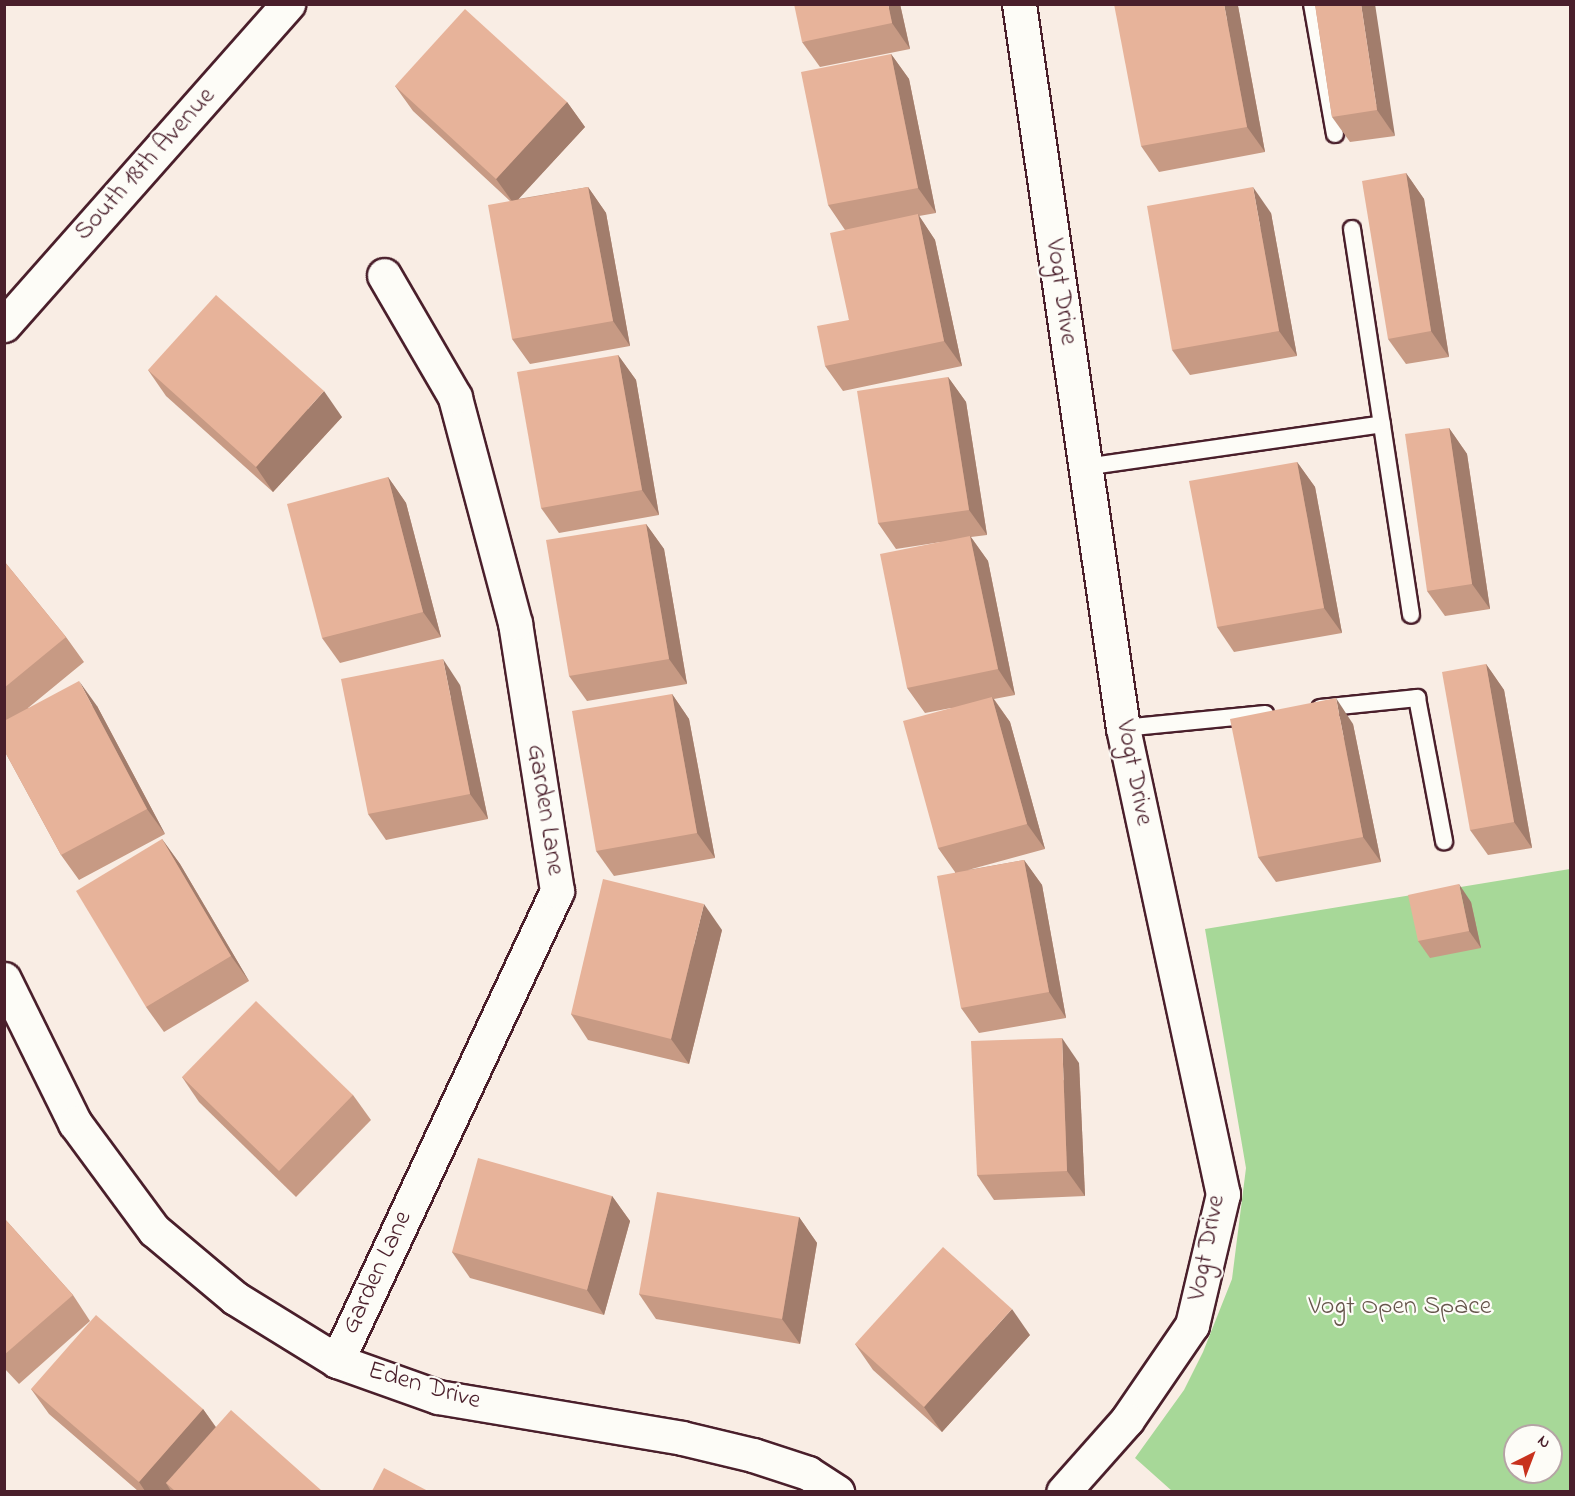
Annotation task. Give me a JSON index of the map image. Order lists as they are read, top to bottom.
{
  "streets": {
    "street": [
      "South 18th Avenue",
      "Vogt Drive",
      "Garden Lane",
      "Eden Drive"
    ]
  },
  "crossings": [
    ["Garden Lane", "Eden Drive"]
  ],
  "parks": ["Vogt Open Space"],
  "north": "top right"
}
